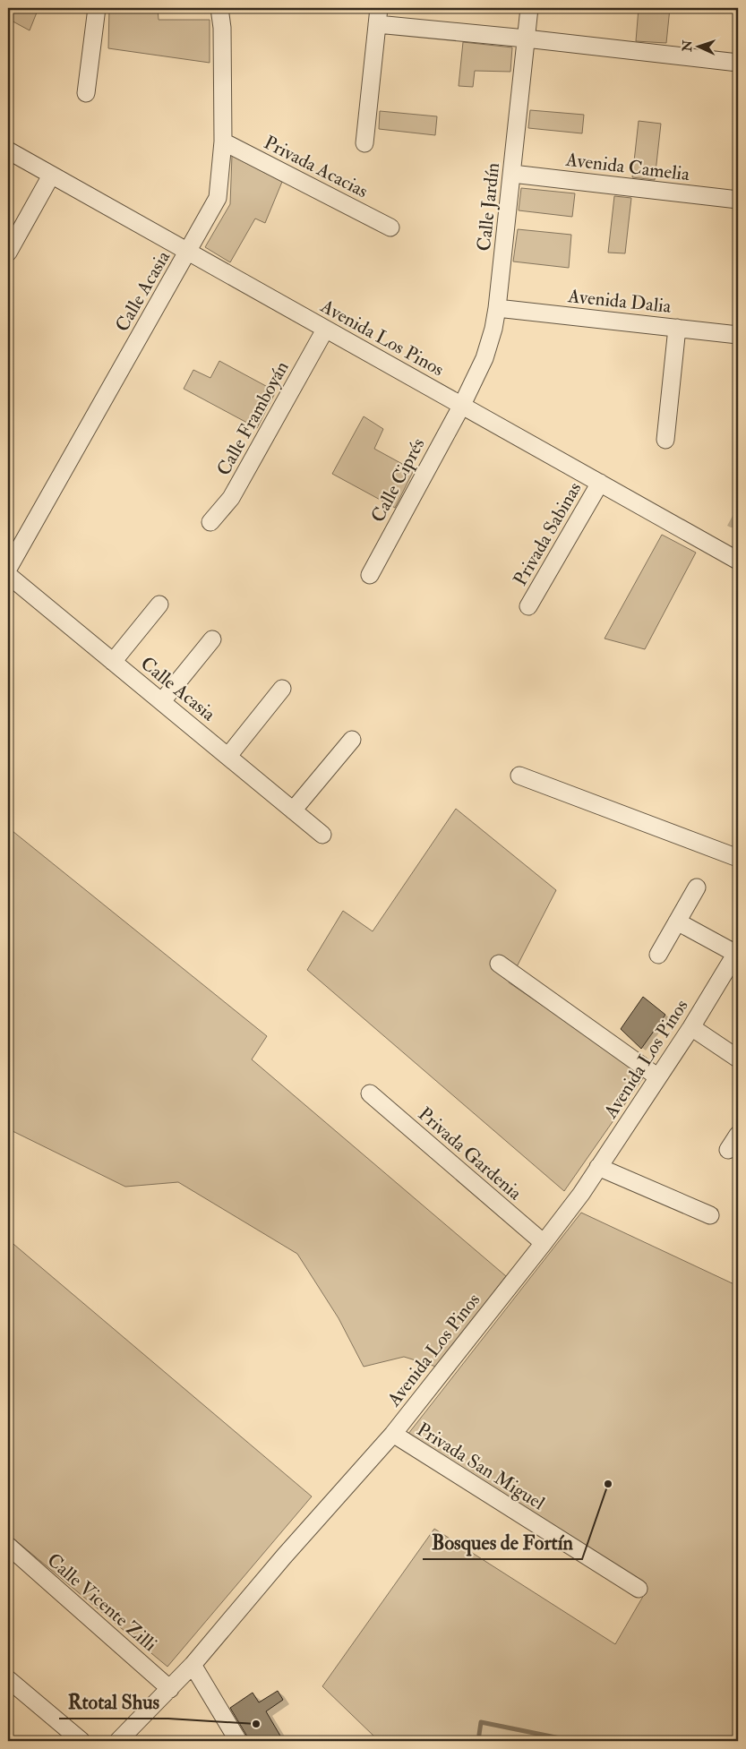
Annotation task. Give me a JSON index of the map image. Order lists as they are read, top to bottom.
{
  "streets": {
    "street": [
      "Privada Acacias",
      "Avenida Camelia",
      "Calle Jardín",
      "Calle Acasia",
      "Avenida Dalia",
      "Avenida Los Pinos",
      "Calle Framboyán",
      "Calle Ciprés",
      "Privada Sabinas",
      "Privada Gardenia",
      "Privada San Miguel",
      "Calle Vicente Zilli"
    ]
  },
  "crossings": [
    ["Privada Acacias", "Calle Acasia"],
    ["Avenida Camelia", "Calle Jardín"],
    ["Calle Jardín", "Avenida Dalia"],
    ["Calle Jardín", "Avenida Los Pinos"],
    ["Calle Jardín", "Calle Ciprés"],
    ["Calle Acasia", "Avenida Los Pinos"],
    ["Avenida Los Pinos", "Calle Framboyán"],
    ["Avenida Los Pinos", "Calle Ciprés"],
    ["Avenida Los Pinos", "Privada Sabinas"],
    ["Avenida Los Pinos", "Privada Gardenia"],
    ["Avenida Los Pinos", "Privada San Miguel"],
    ["Avenida Los Pinos", "Calle Vicente Zilli"]
  ],
  "places": ["Bosques de Fortín", "Rtotal Shus"],
  "north": "left"
}
